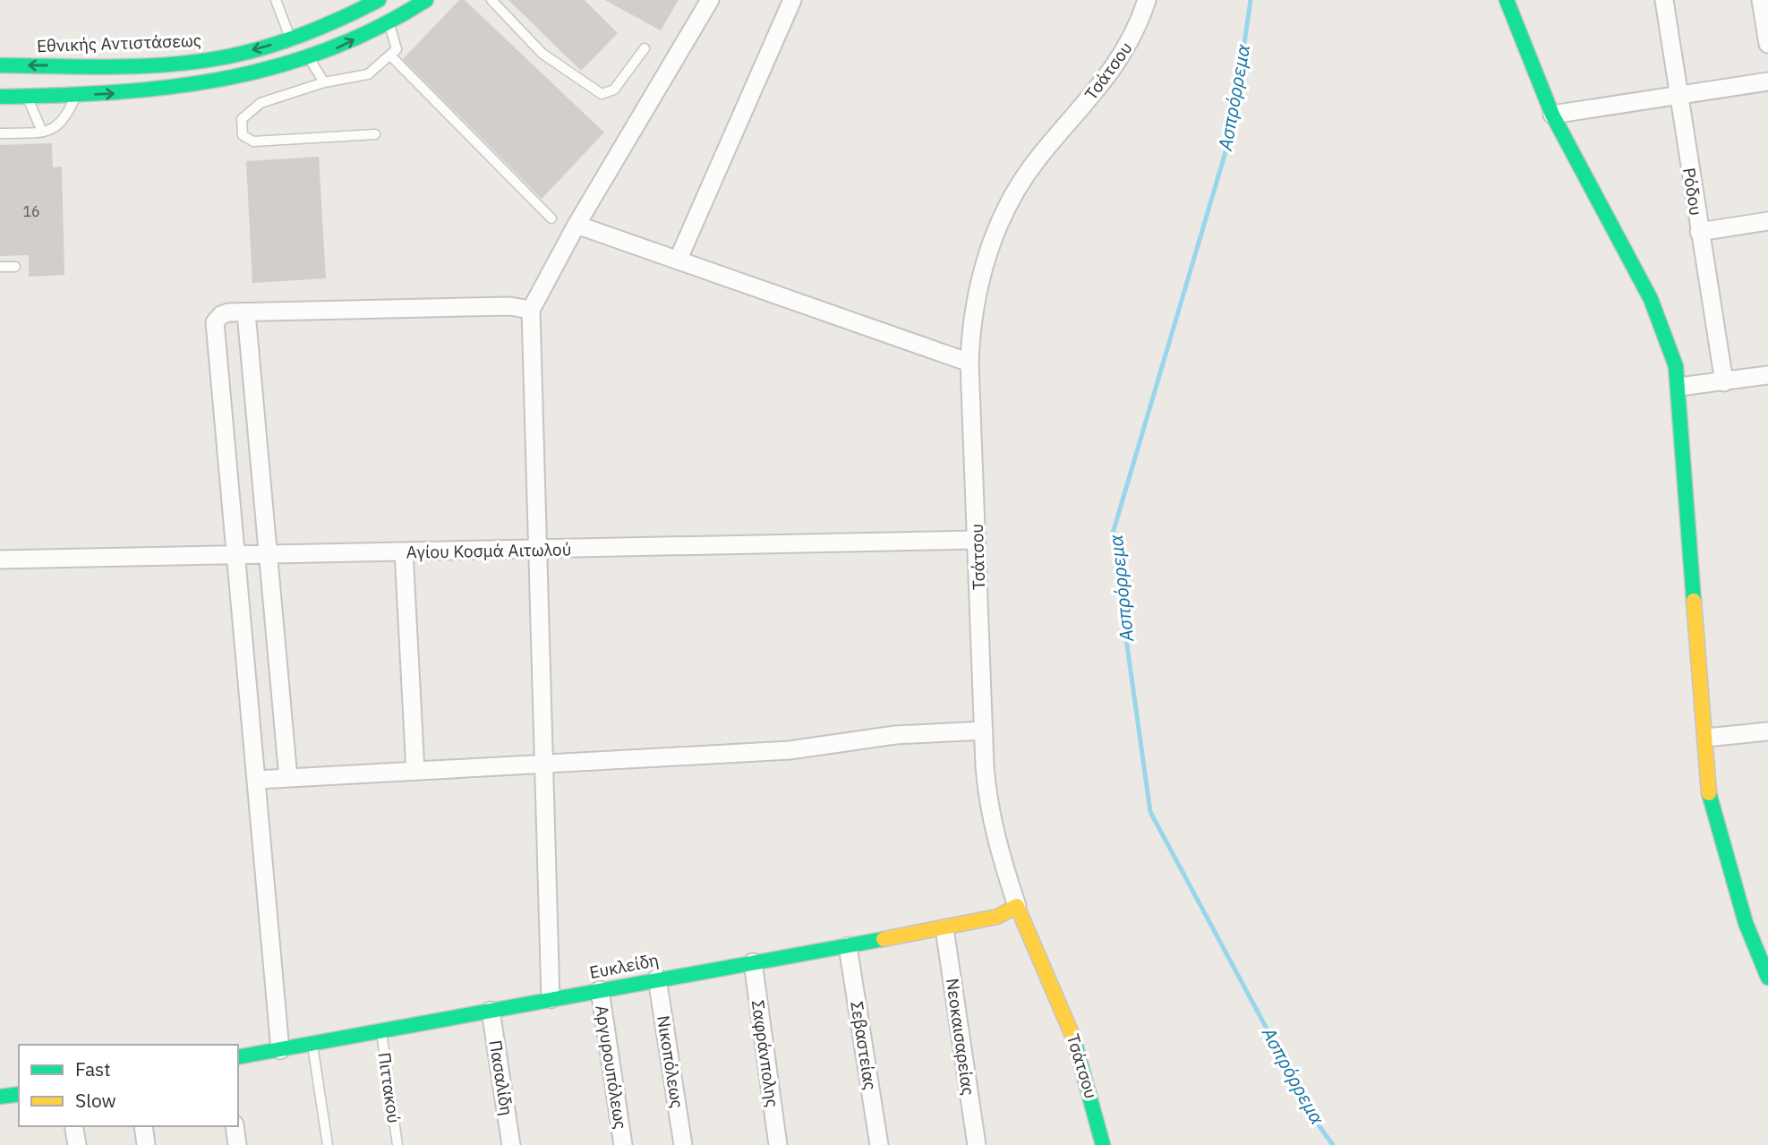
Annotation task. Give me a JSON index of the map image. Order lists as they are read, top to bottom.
{
  "streets": {
    "street": [
      "Εθνικής Αντιστάσεως",
      "Τσάτσου",
      "Ρόδου",
      "Αγίου Κοσμά Αιτωλού",
      "Ευκλείδη",
      "Νεοκαισαρείας",
      "Σεβαστείας",
      "Σαφράνπολης",
      "Νικοπόλεως",
      "Αργυρουπόλεως",
      "Πασαλίδη"
    ],
    "lane": ["Πιττακού"]
  },
  "crossings": [
    ["Τσάτσου", "Αγίου Κοσμά Αιτωλού"],
    ["Τσάτσου", "Ευκλείδη"],
    ["Ευκλείδη", "Νεοκαισαρείας"],
    ["Ευκλείδη", "Σεβαστείας"],
    ["Ευκλείδη", "Σαφράνπολης"],
    ["Ευκλείδη", "Νικοπόλεως"],
    ["Ευκλείδη", "Αργυρουπόλεως"],
    ["Ευκλείδη", "Πασαλίδη"],
    ["Ευκλείδη", "Πιττακού"]
  ],
  "water": ["Ασπρόρρεμα"],
  "house_numbers": ["16"],
  "legend": ["Fast", "Slow"]
}
